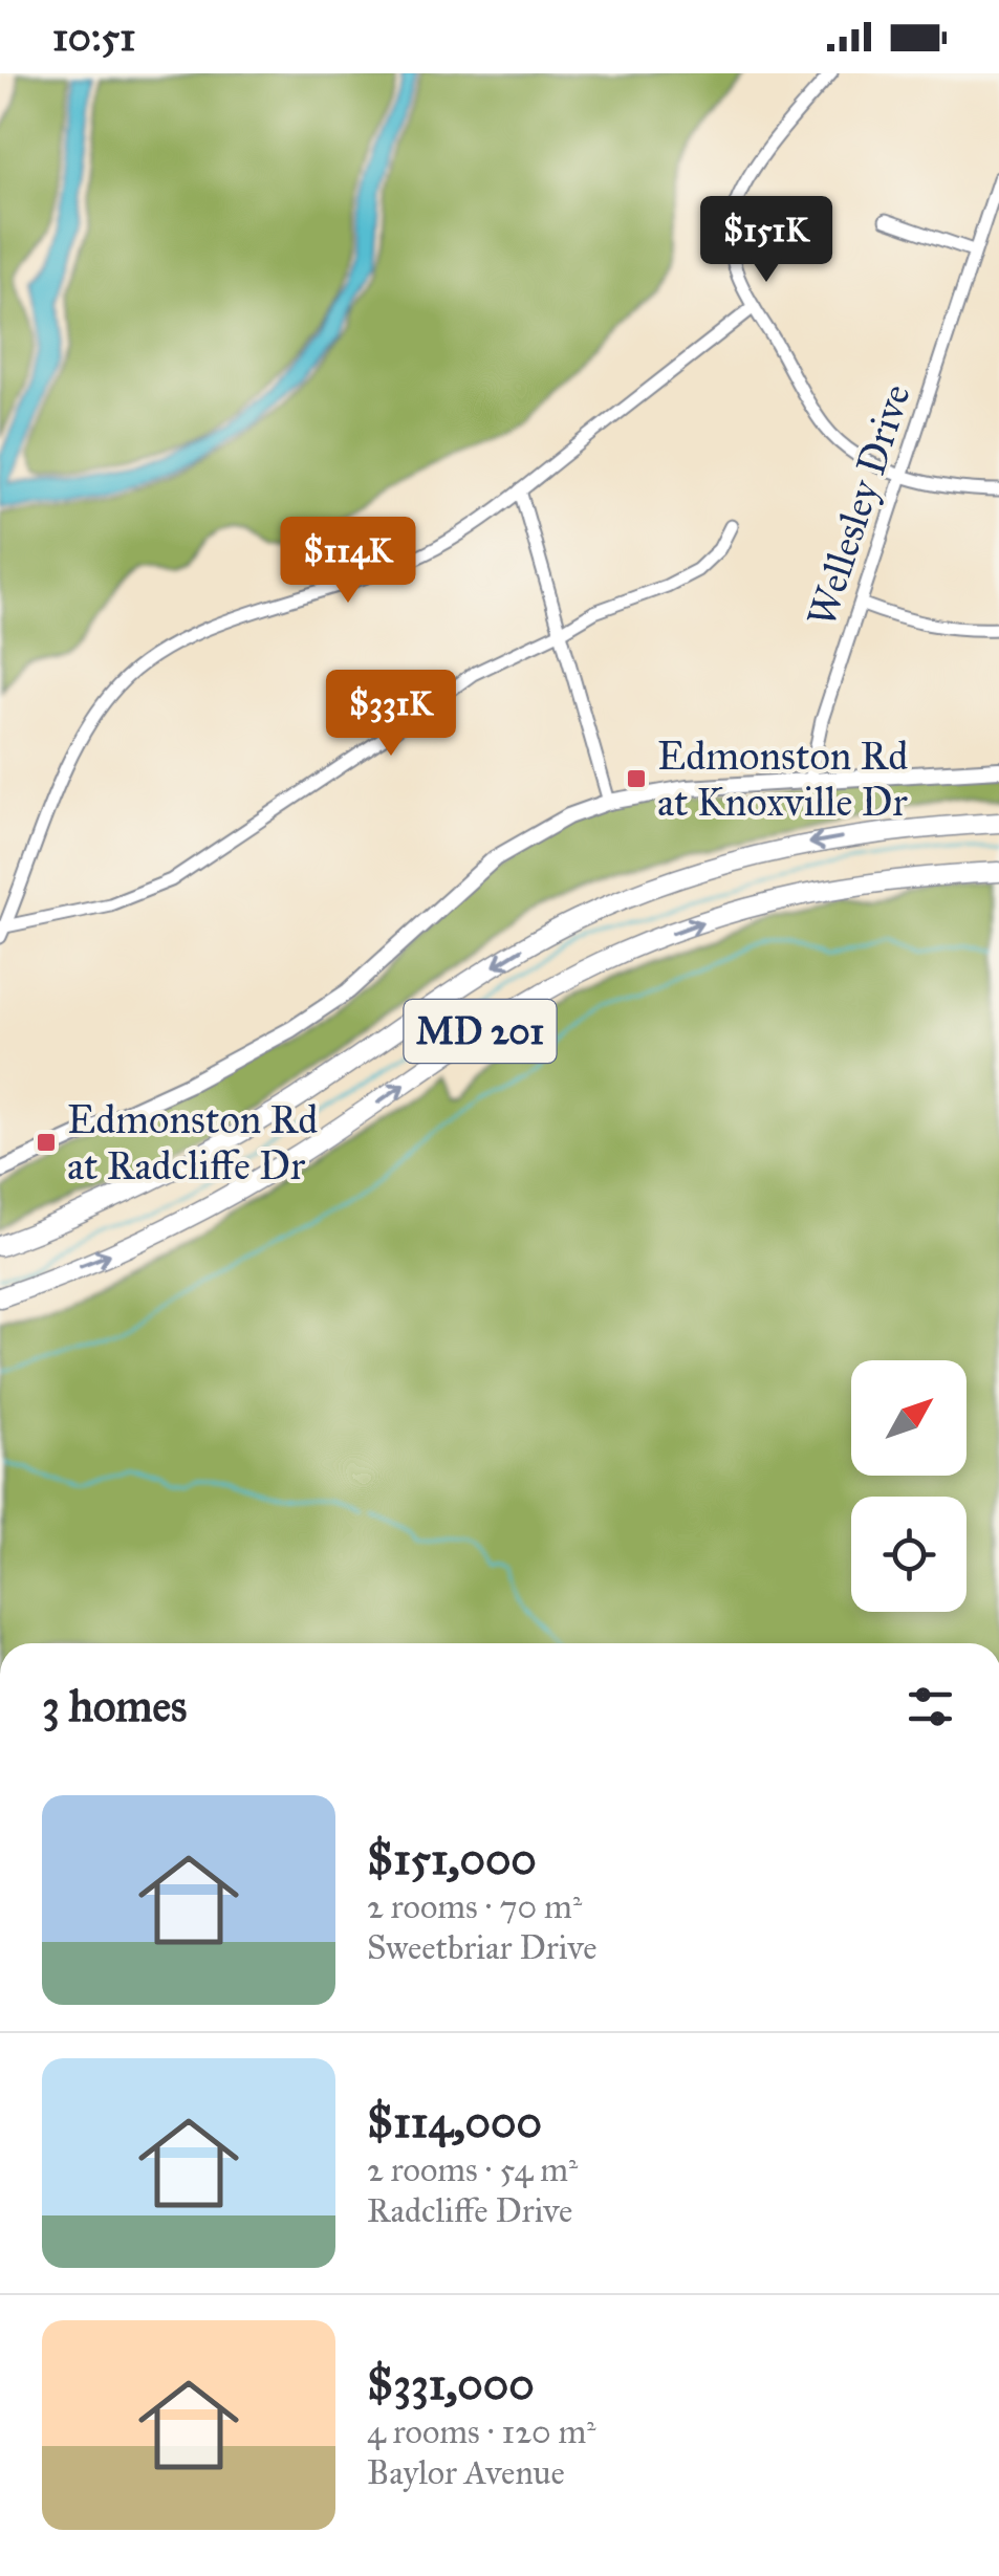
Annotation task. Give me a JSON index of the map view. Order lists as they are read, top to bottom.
{
  "streets": {
    "main road": ["MD 201"],
    "street": ["Wellesley Drive"]
  },
  "places": {
    "transit": ["Edmonston Rd at Knoxville Dr", "Edmonston Rd at Radcliffe Dr"]
  },
  "north": "top right",
  "page": {
    "status": "10:51",
    "price": ["$151K", "$114K", "$331K"],
    "heading": "3 homes",
    "list": [
      {
        "name": "$151,000",
        "note": "2 rooms · 70 m² · Sweetbriar Drive"
      },
      {
        "name": "$114,000",
        "note": "2 rooms · 54 m² · Radcliffe Drive"
      },
      {
        "name": "$331,000",
        "note": "4 rooms · 120 m² · Baylor Avenue"
      }
    ]
  }
}
